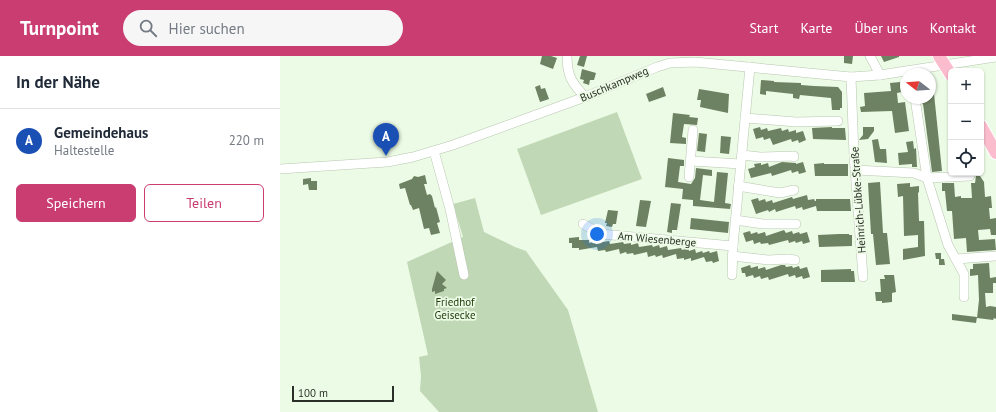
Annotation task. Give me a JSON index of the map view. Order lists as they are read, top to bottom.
{
  "streets": {
    "street": ["Buschkampweg", "Heinrich-Lübke-Straße", "Am Wiesenberge"]
  },
  "crossings": [
    ["Buschkampweg", "Heinrich-Lübke-Straße"]
  ],
  "parks": ["Friedhof Geisecke"],
  "scale_bar": "100 m",
  "north": "left",
  "page": {
    "header": "Turnpoint",
    "search": "Hier suchen",
    "nav": [
      "Start",
      "Karte",
      "Über uns",
      "Kontakt"
    ],
    "heading": "In der Nähe",
    "map_buttons": ["+", "−"],
    "list": [
      {
        "mark": "A",
        "name": "Gemeindehaus",
        "note": "Haltestelle",
        "value": "220 m"
      }
    ],
    "pins": "A",
    "buttons": ["Speichern", "Teilen"],
    "scale": "100 m"
  }
}
